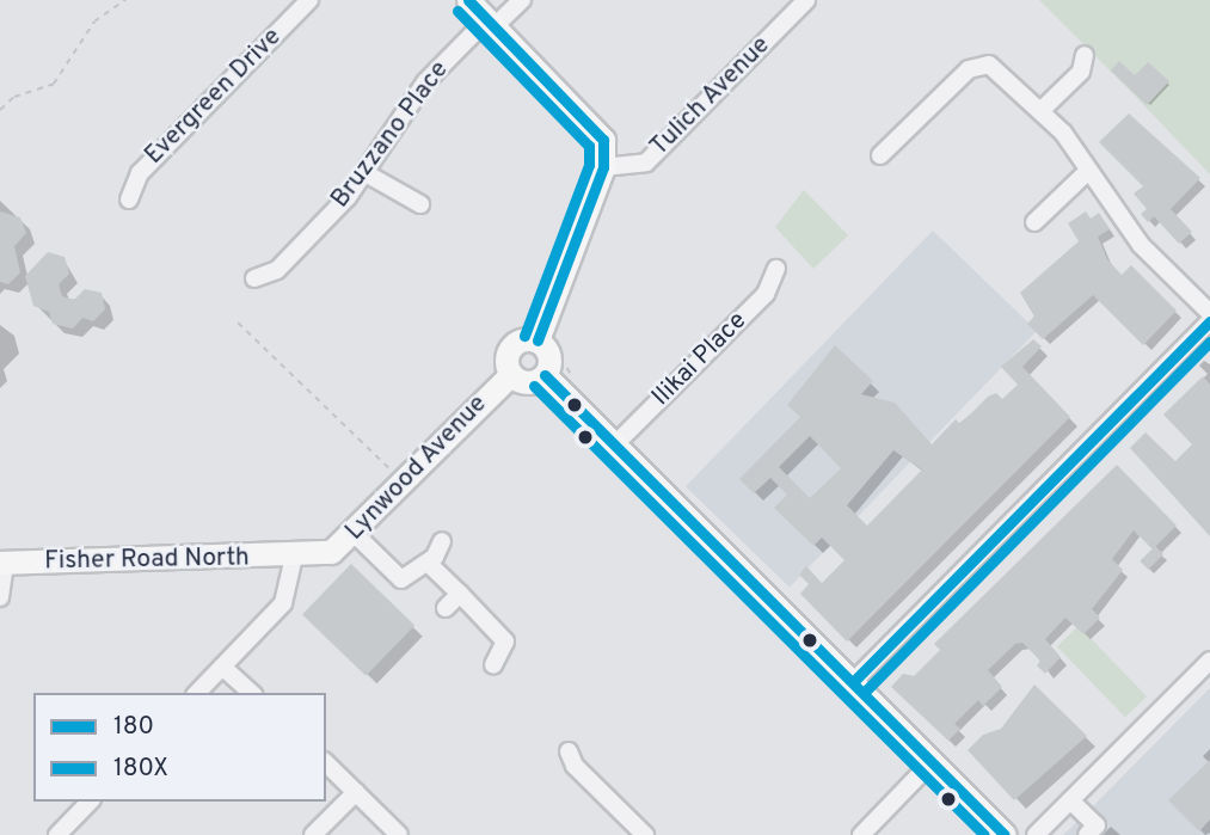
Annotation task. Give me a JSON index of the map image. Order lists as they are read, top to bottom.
{
  "streets": {
    "main road": ["Lynwood Avenue", "Fisher Road North"],
    "street": [
      "Evergreen Drive",
      "Tulich Avenue",
      "Bruzzano Place",
      "Ilikai Place"
    ]
  },
  "crossings": [
    ["Lynwood Avenue", "Fisher Road North"]
  ],
  "lines": ["transit line 180", "transit line 180X"],
  "legend": ["180", "180X"]
}
